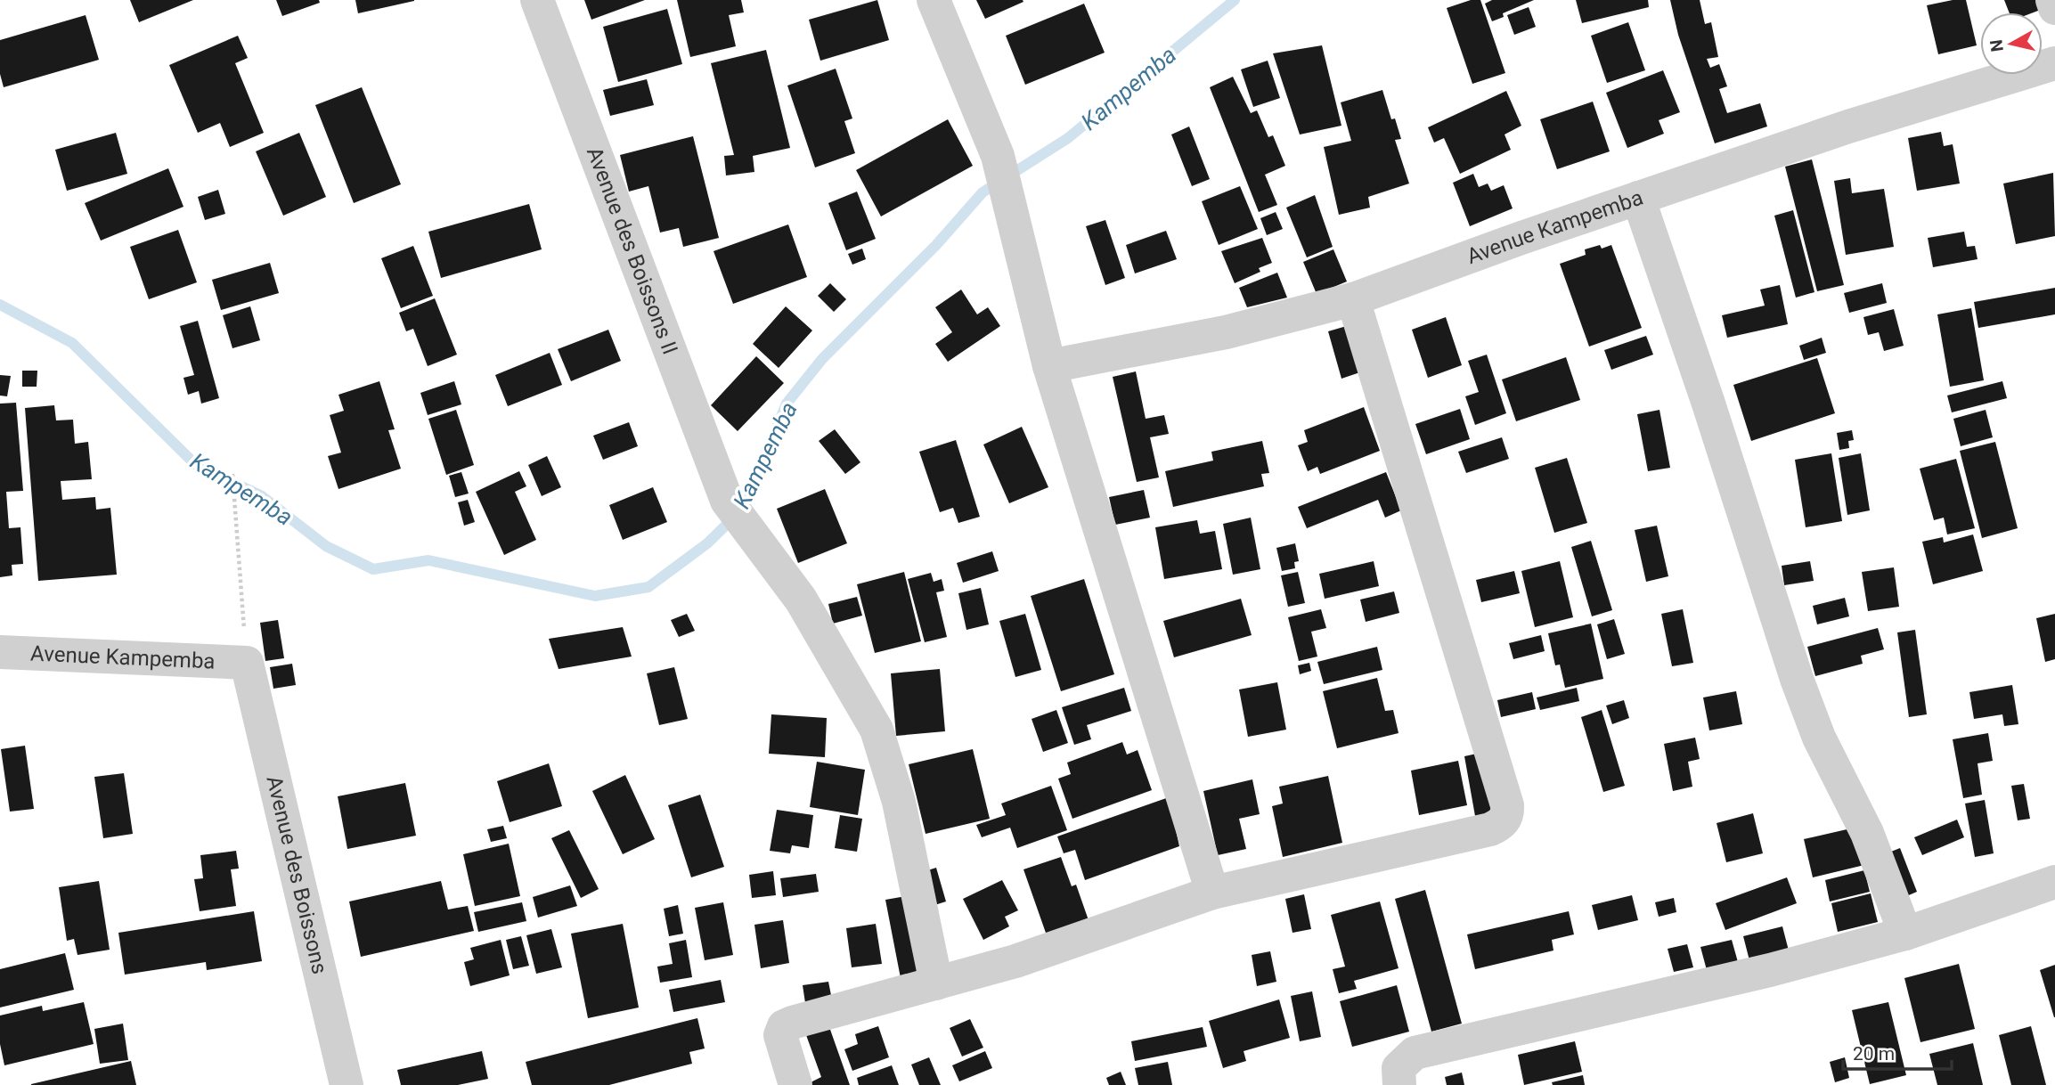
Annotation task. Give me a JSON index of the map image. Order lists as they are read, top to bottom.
{
  "streets": {
    "street": ["Avenue Kampemba", "Avenue des Boissons II", "Avenue des Boissons"]
  },
  "crossings": [
    ["Avenue Kampemba", "Avenue des Boissons"]
  ],
  "water": ["Kampemba"],
  "scale_bar": "20 m",
  "north": "left"
}
